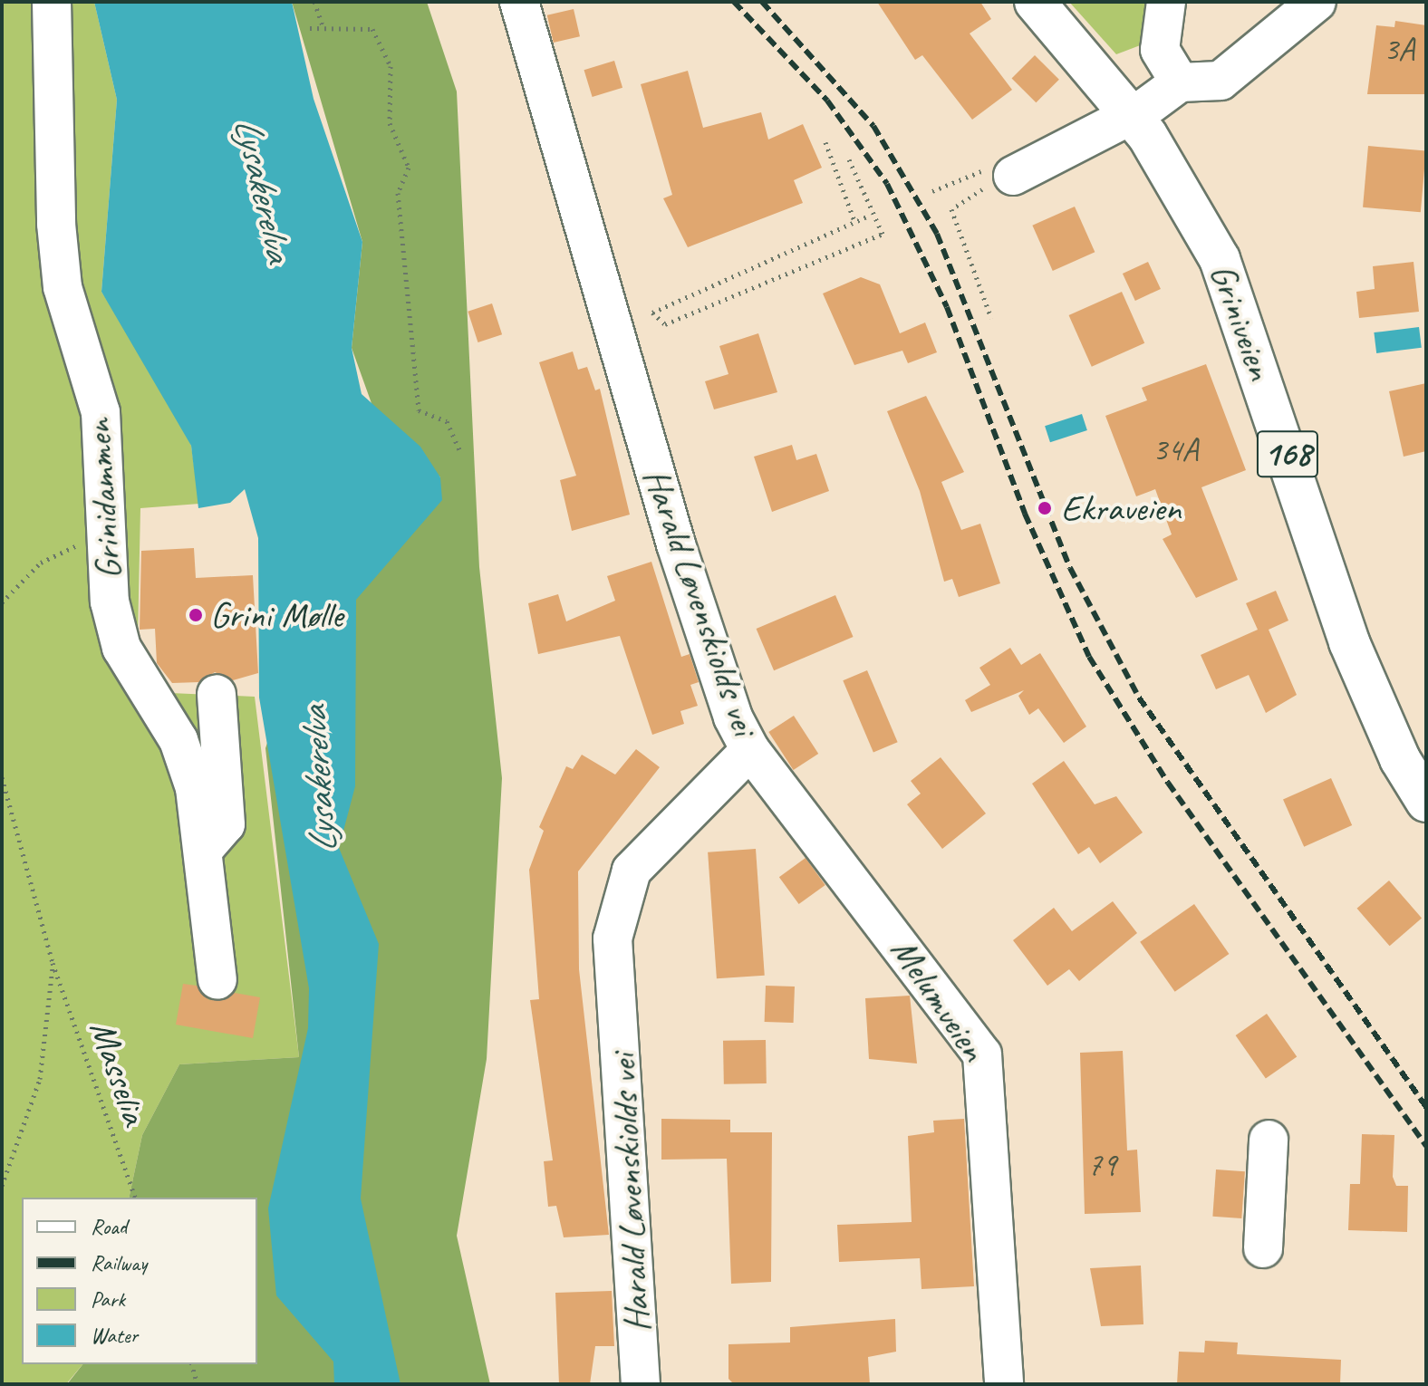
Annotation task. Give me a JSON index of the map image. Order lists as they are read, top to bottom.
{
  "streets": {
    "main road": ["Griniveien", "168"],
    "street": ["Grinidammen", "Harald Løvenskiolds vei", "Melumveien"],
    "path": ["Masselia"]
  },
  "crossings": [
    ["Harald Løvenskiolds vei", "Melumveien"]
  ],
  "water": ["Lysakerelva"],
  "places": ["Ekraveien", "Grini Mølle"],
  "house_numbers": ["3A", "34A", "79"],
  "legend": [
    "Road",
    "Railway",
    "Park",
    "Water"
  ]
}
